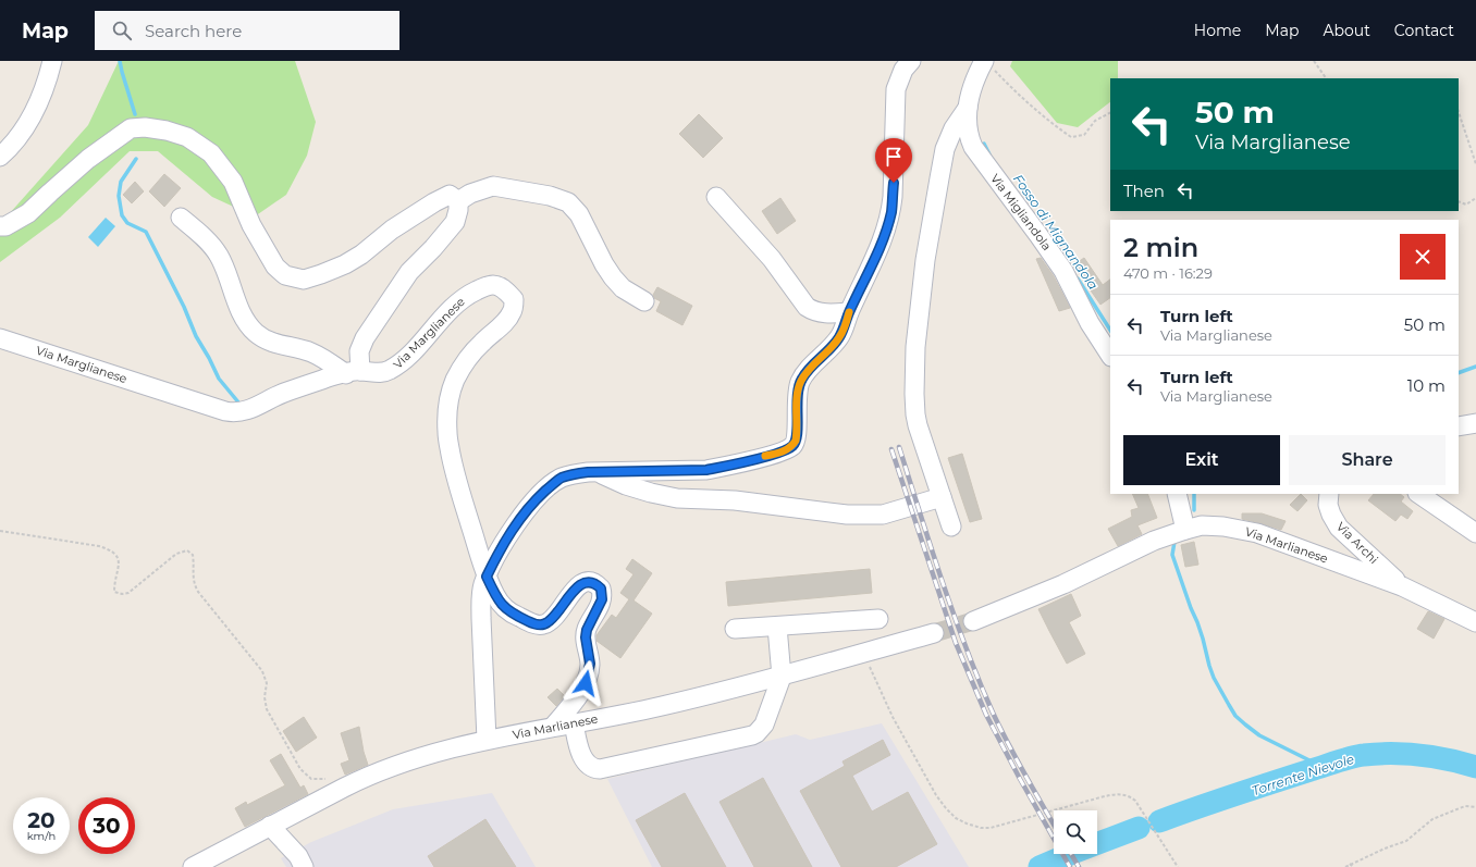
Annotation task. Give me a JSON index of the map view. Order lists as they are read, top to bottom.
{
  "streets": {
    "street": [
      "Via Migliandola",
      "Via Marglianese",
      "Via Archi",
      "Via Marlianese"
    ]
  },
  "crossings": [
    ["Via Marglianese", "Via Marlianese"],
    ["Via Archi", "Via Marlianese"]
  ],
  "water": ["Fosso di Mignandola", "Torrente Nievole"],
  "page": {
    "header": "Map",
    "search": "Search here",
    "nav": [
      "Home",
      "Map",
      "About",
      "Contact"
    ],
    "turn": ["50 m", "Via Marglianese"],
    "then": "Then",
    "heading": ["2 min", "470 m · 16:29"],
    "list": [
      {
        "name": "Turn left",
        "note": "Via Marglianese",
        "value": "50 m"
      },
      {
        "name": "Turn left",
        "note": "Via Marglianese",
        "value": "10 m"
      }
    ],
    "buttons": ["Exit", "Share"],
    "speed": "20 km/h",
    "limit": "30"
  }
}
